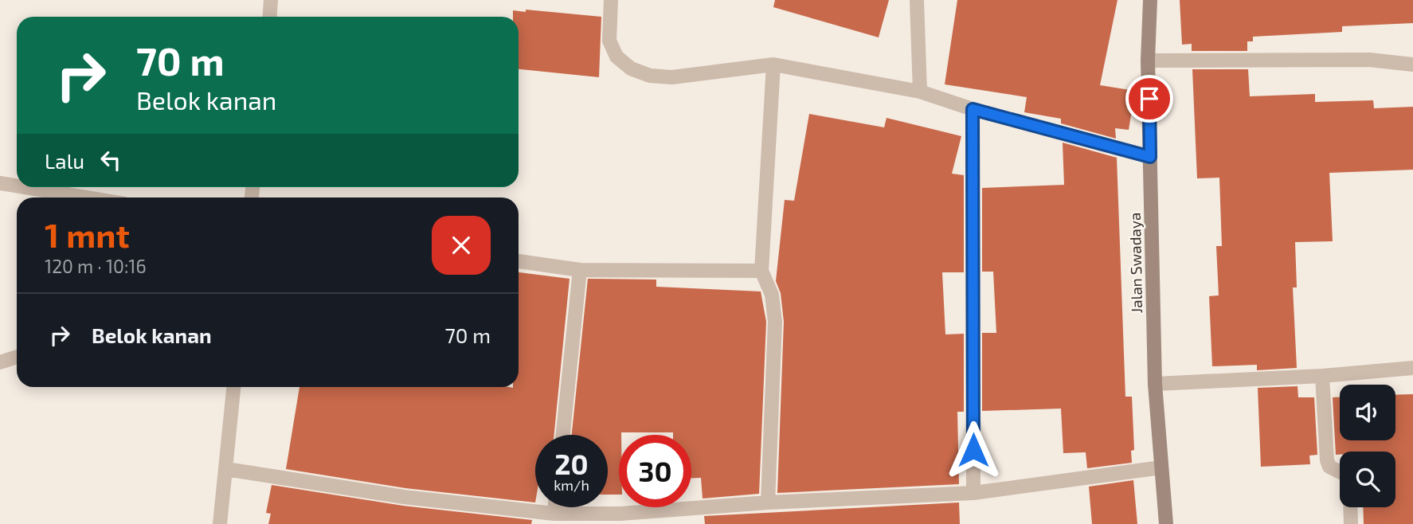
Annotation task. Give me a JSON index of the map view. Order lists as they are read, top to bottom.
{
  "streets": {
    "street": ["Jalan Swadaya"]
  },
  "page": {
    "turn": ["70 m", "Belok kanan"],
    "then": "Lalu",
    "heading": ["1 mnt", "120 m · 10:16"],
    "list": [
      {
        "name": "Belok kanan",
        "value": "70 m"
      }
    ],
    "speed": "20 km/h",
    "limit": "30"
  }
}
